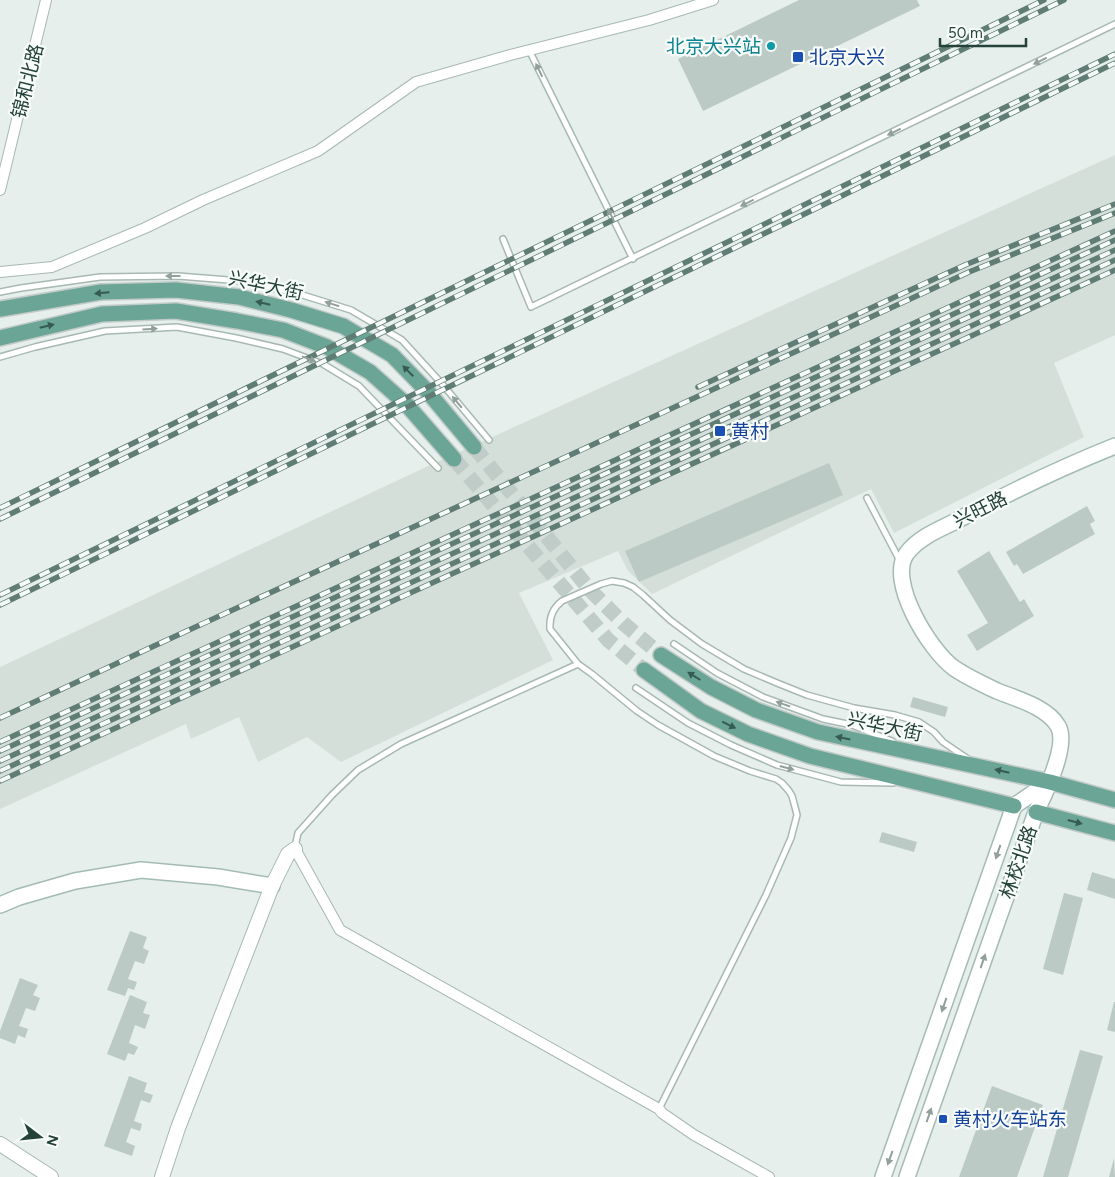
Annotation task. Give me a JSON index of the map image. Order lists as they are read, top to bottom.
{
  "streets": {
    "main road": ["兴华大街", "兴旺路", "林校北路"],
    "street": ["锦和北路"]
  },
  "crossings": [
    ["兴华大街", "林校北路"],
    ["兴旺路", "林校北路"]
  ],
  "places": {
    "other": ["北京大兴站"],
    "transit": ["北京大兴", "黄村", "黄村火车站东"]
  },
  "scale_bar": "50 m",
  "north": "right"
}
